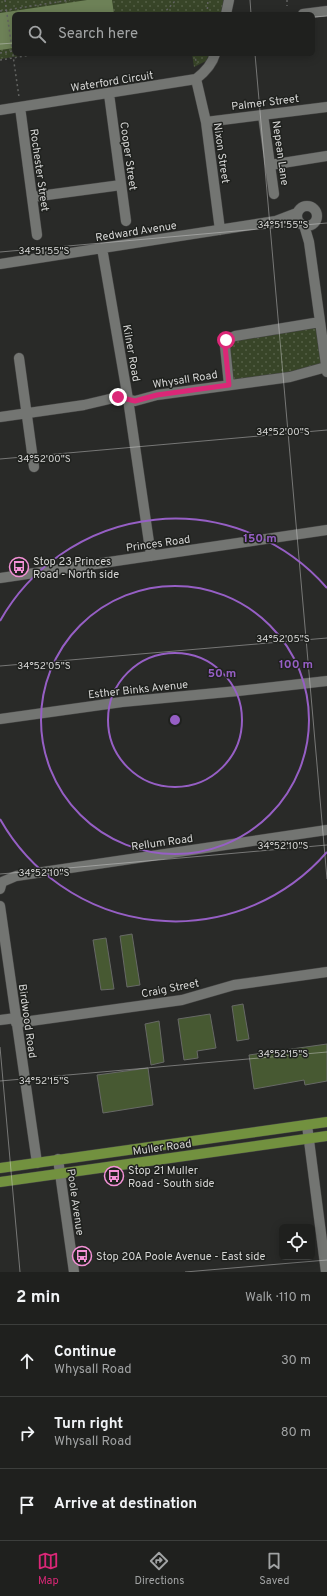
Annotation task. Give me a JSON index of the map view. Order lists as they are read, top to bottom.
{
  "streets": {
    "main road": ["Muller Road"],
    "street": [
      "Waterford Circuit",
      "Palmer Street",
      "Nixon Street",
      "Nepean Lane",
      "Cooper Street",
      "Rochester Street",
      "Redward Avenue",
      "Kilner Road",
      "Whysall Road",
      "Princes Road",
      "Esther Binks Avenue",
      "Rellum Road",
      "Craig Street",
      "Birdwood Road",
      "Poole Avenue"
    ]
  },
  "crossings": [
    ["Waterford Circuit", "Nixon Street"],
    ["Waterford Circuit", "Cooper Street"],
    ["Waterford Circuit", "Rochester Street"],
    ["Palmer Street", "Nixon Street"],
    ["Palmer Street", "Nepean Lane"],
    ["Nixon Street", "Redward Avenue"],
    ["Redward Avenue", "Kilner Road"],
    ["Kilner Road", "Whysall Road"],
    ["Kilner Road", "Princes Road"],
    ["Craig Street", "Birdwood Road"],
    ["Birdwood Road", "Muller Road"],
    ["Muller Road", "Poole Avenue"]
  ],
  "places": {
    "bus stop": ["Stop 23 Princes Road - North side", "Stop 21 Muller Road - South side", "Stop 20A Poole Avenue - East side"]
  },
  "page": {
    "search": "Search here",
    "heading": ["2 min", "Walk · 110 m"],
    "list": [
      ["Continue", "Whysall Road", "30 m"],
      ["Turn right", "Whysall Road", "80 m"],
      "Arrive at destination"
    ],
    "nav": ["Map", "Directions", "Saved"]
  },
  "coordinates": [
    "34°51'55\"S",
    "34°52'00\"S",
    "34°52'05\"S",
    "34°52'10\"S",
    "34°52'15\"S"
  ],
  "rings": ["150 m", "100 m", "50 m"]
}
